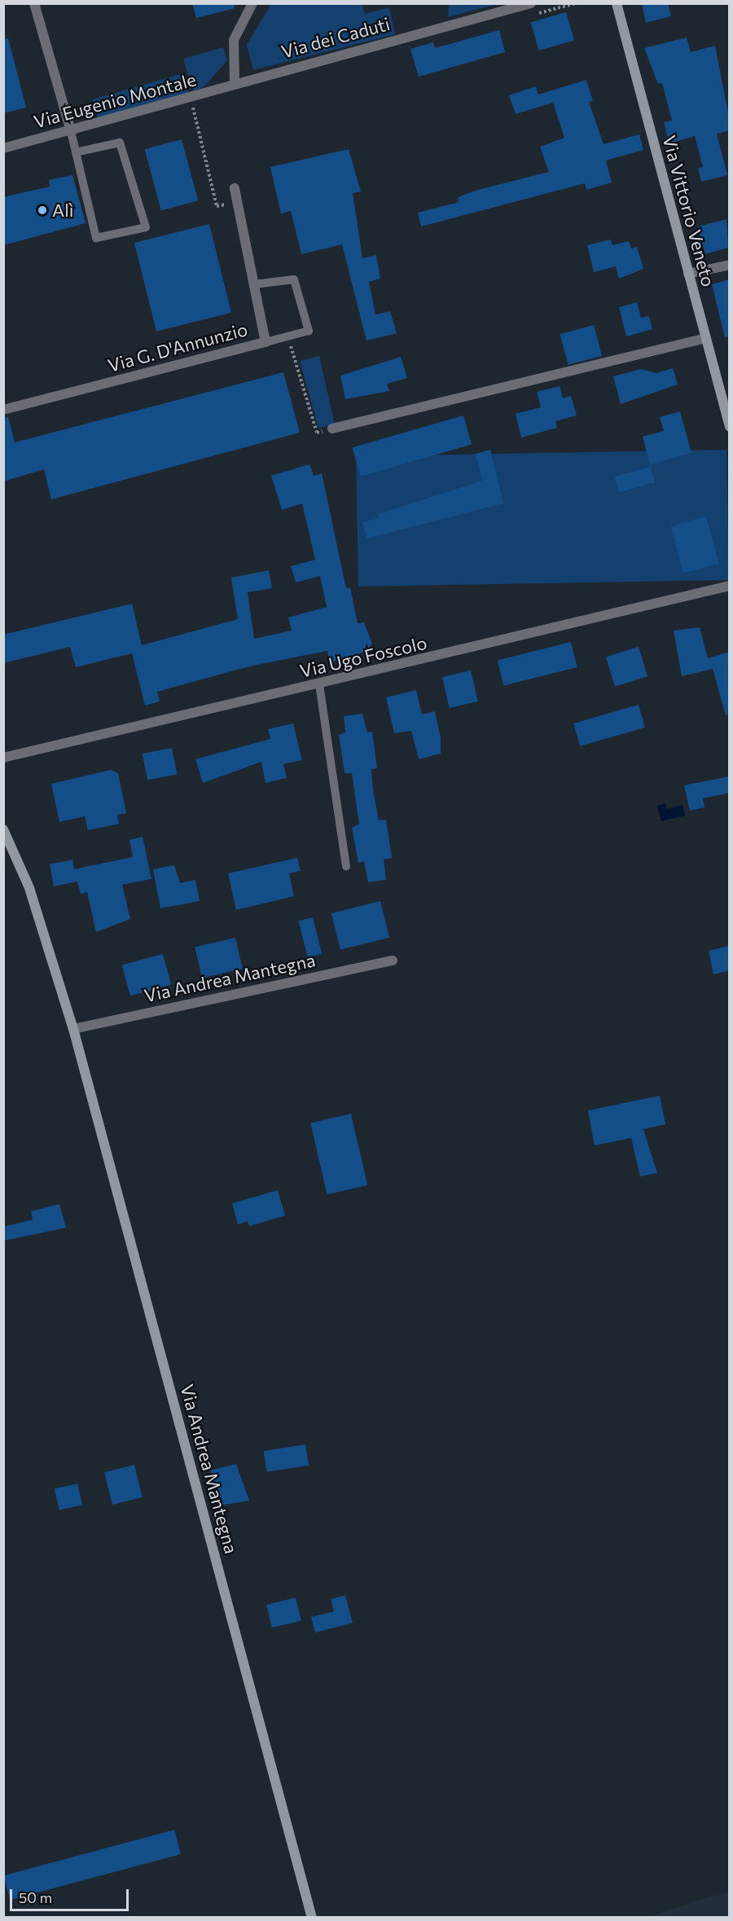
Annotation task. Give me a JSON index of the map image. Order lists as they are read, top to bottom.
{
  "streets": {
    "main road": ["Via Vittorio Veneto", "Via Andrea Mantegna"],
    "street": [
      "Via dei Caduti",
      "Via Eugenio Montale",
      "Via G. D'Annunzio",
      "Via Ugo Foscolo"
    ]
  },
  "crossings": [
    ["Via dei Caduti", "Via Eugenio Montale"]
  ],
  "places": ["Alì"],
  "scale_bar": "50 m"
}
